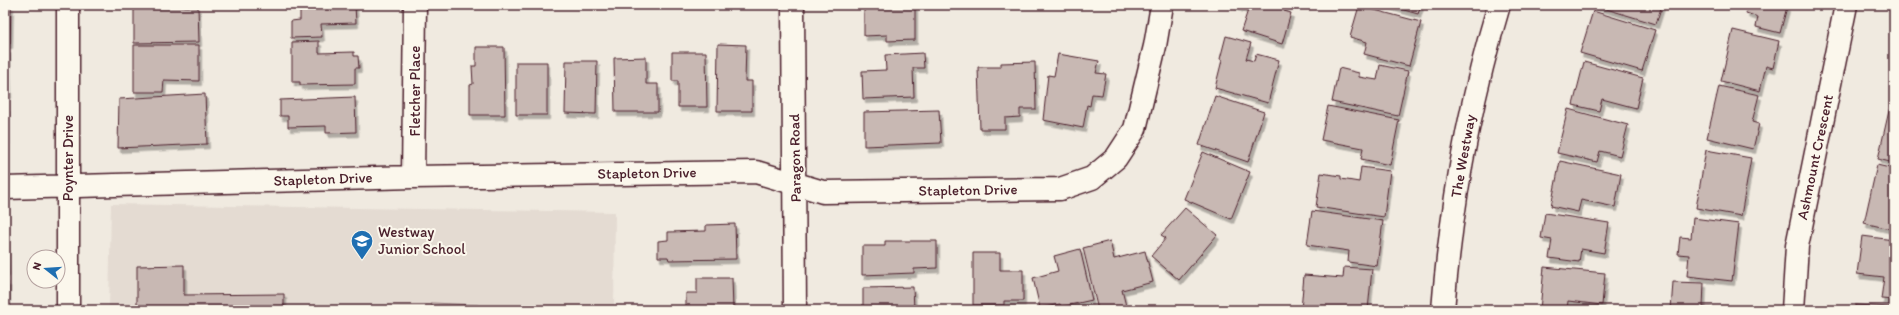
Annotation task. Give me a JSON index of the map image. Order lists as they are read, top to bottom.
{
  "streets": {
    "street": [
      "Fletcher Place",
      "The Westway",
      "Ashmount Crescent",
      "Poynter Drive",
      "Paragon Road",
      "Stapleton Drive"
    ]
  },
  "crossings": [
    ["Fletcher Place", "Stapleton Drive"],
    ["Poynter Drive", "Stapleton Drive"],
    ["Paragon Road", "Stapleton Drive"]
  ],
  "places": {
    "school or university": ["Westway Junior School"]
  },
  "north": "left"
}
